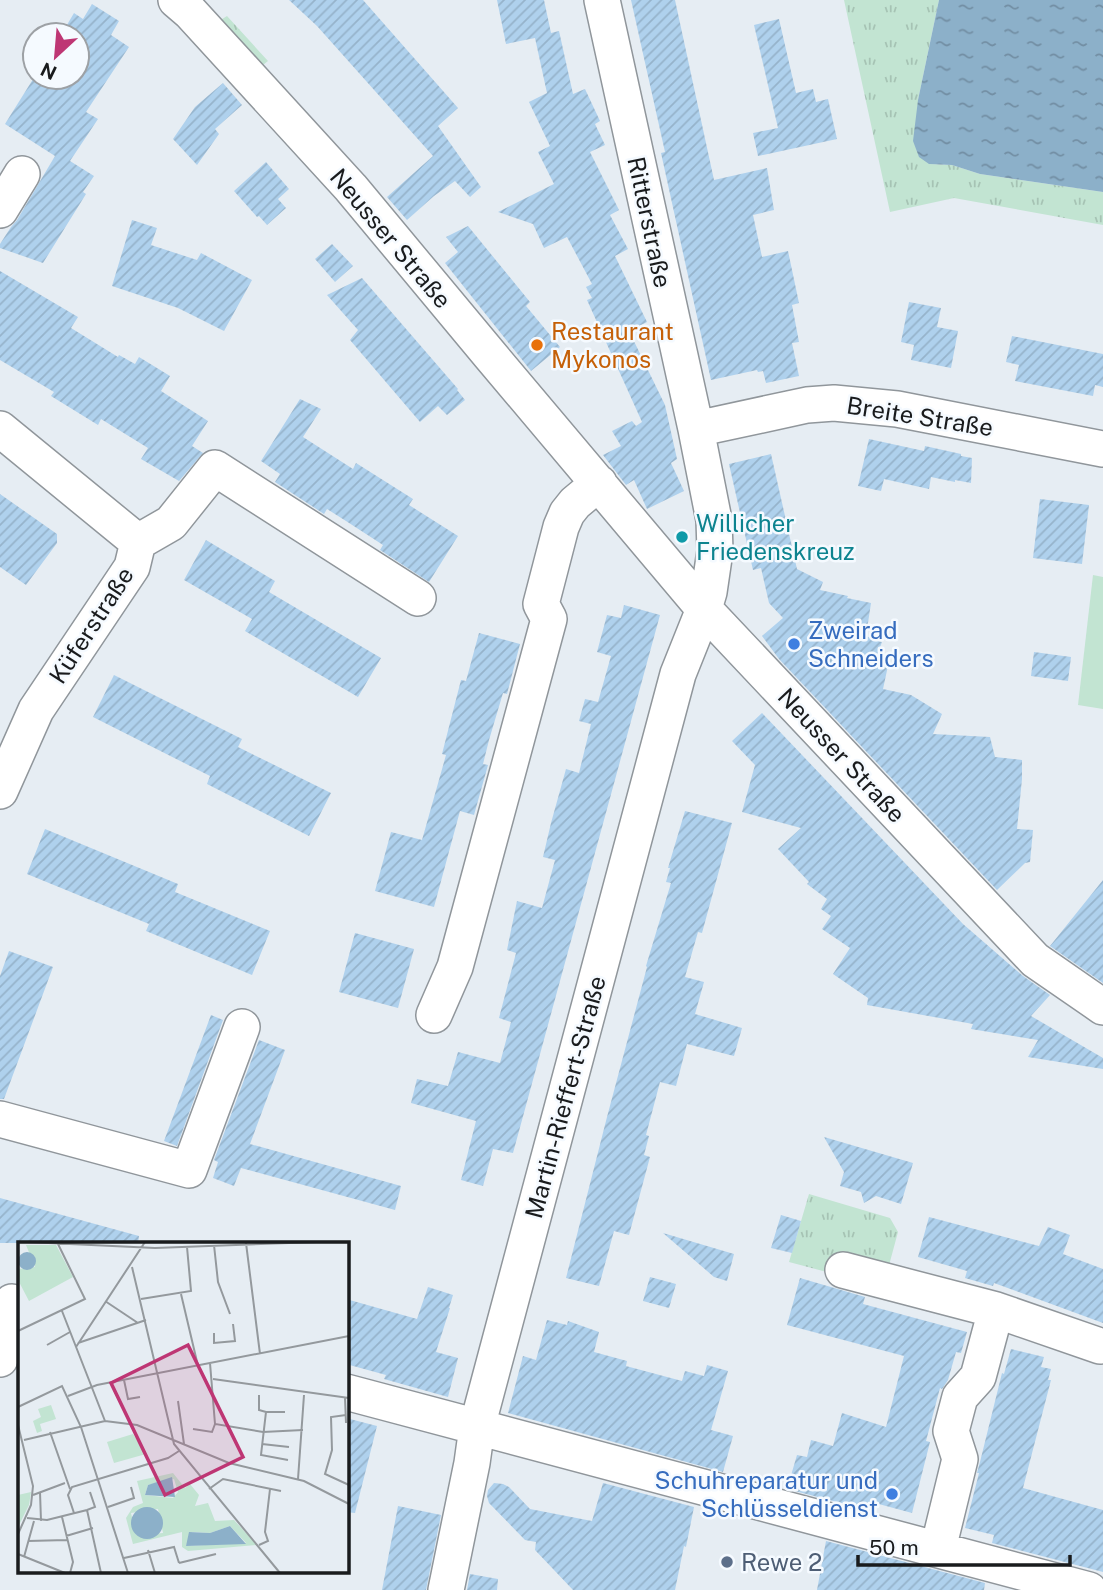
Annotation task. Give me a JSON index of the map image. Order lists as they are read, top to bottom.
{
  "streets": {
    "street": [
      "Ritterstraße",
      "Neusser Straße",
      "Breite Straße",
      "Küferstraße",
      "Martin-Rieffert-Straße"
    ]
  },
  "crossings": [
    ["Ritterstraße", "Neusser Straße"],
    ["Ritterstraße", "Breite Straße"],
    ["Ritterstraße", "Martin-Rieffert-Straße"],
    ["Neusser Straße", "Martin-Rieffert-Straße"]
  ],
  "places": [
    "Restaurant Mykonos",
    "Willicher Friedenskreuz",
    "Zweirad Schneiders",
    "Schuhreparatur und Schlüsseldienst",
    "Rewe 2"
  ],
  "scale_bar": "50 m",
  "north": "bottom left"
}
